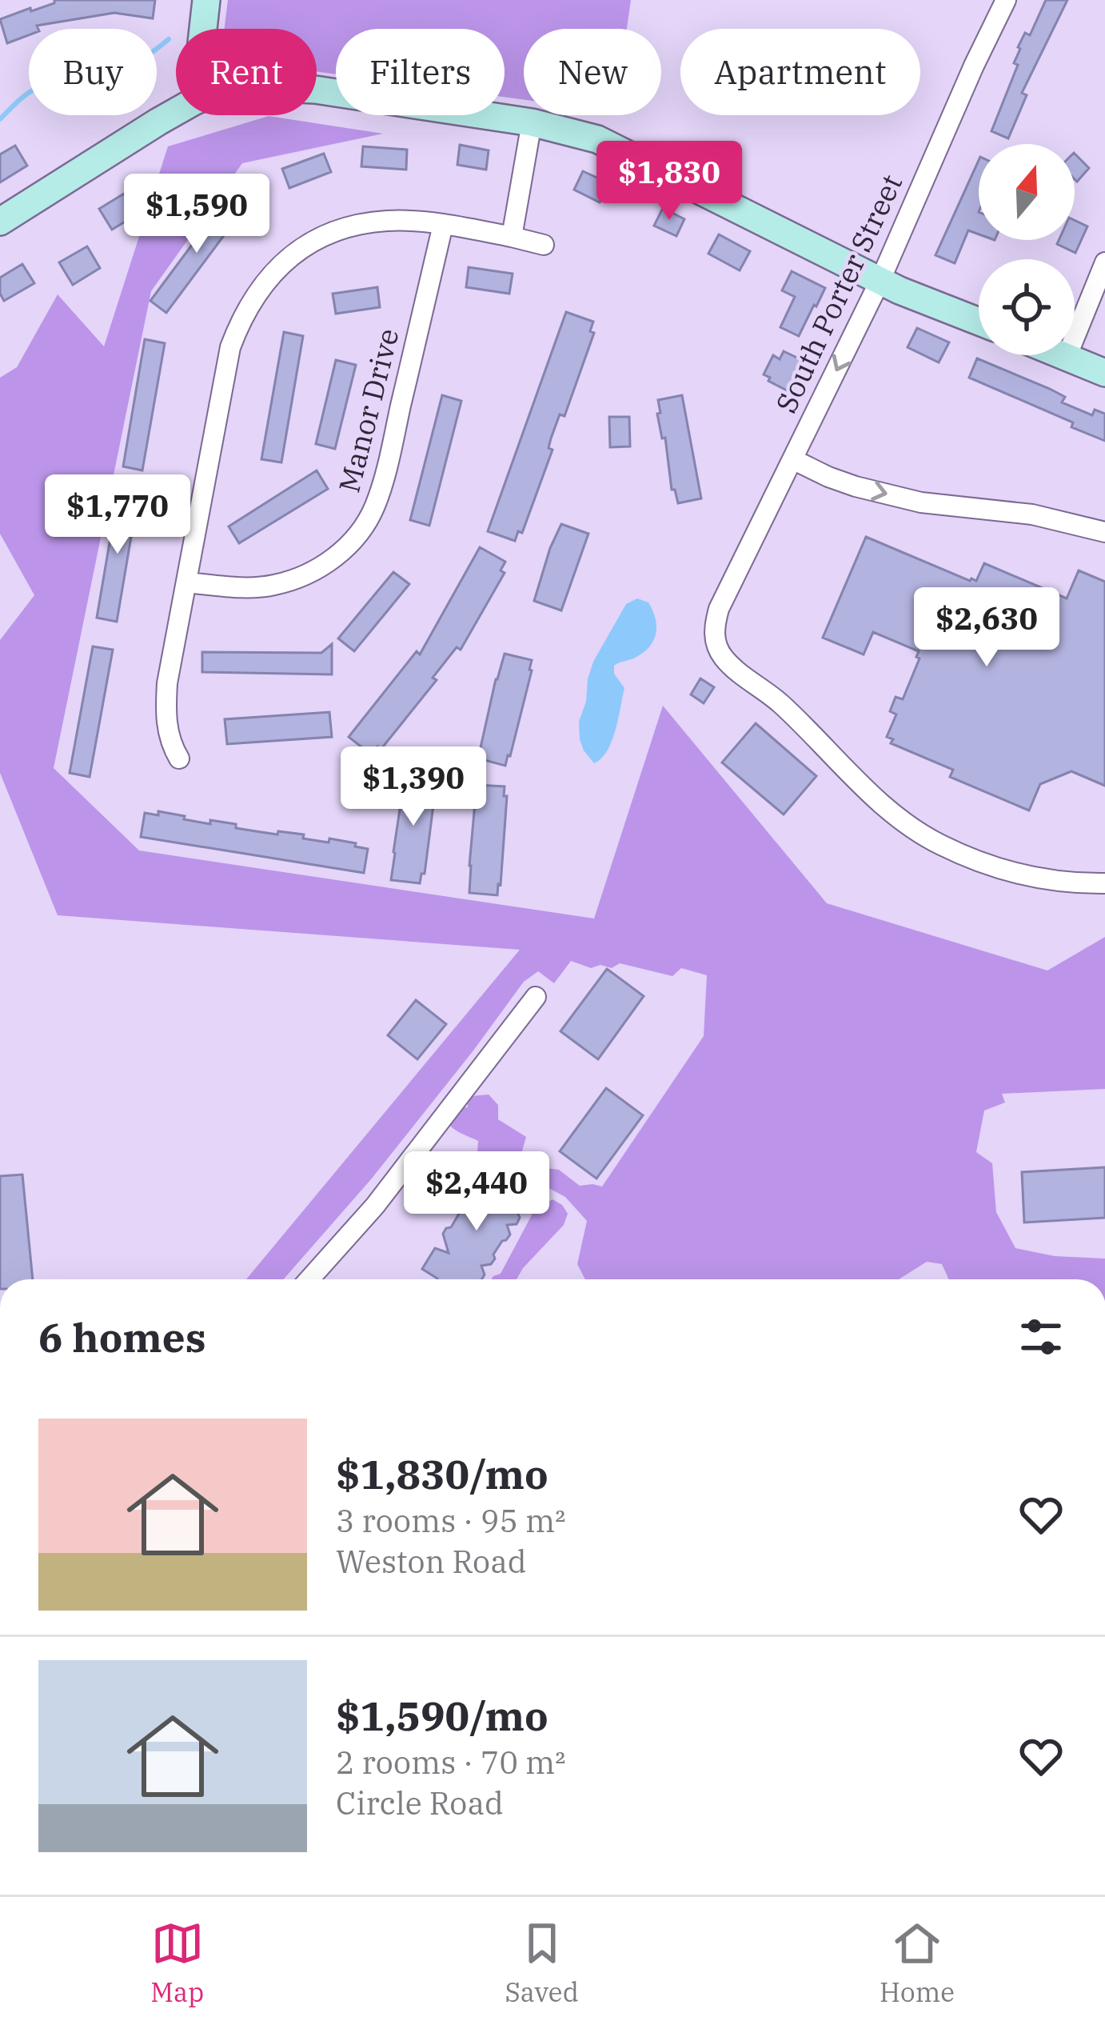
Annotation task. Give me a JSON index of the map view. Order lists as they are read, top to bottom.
{
  "streets": {
    "street": ["South Porter Street", "Manor Drive"]
  },
  "north": "top",
  "page": {
    "chip": [
      "Buy",
      "Rent",
      "Filters",
      "New",
      "Apartment"
    ],
    "price": [
      "$1,830",
      "$1,590",
      "$1,770",
      "$2,630",
      "$1,390",
      "$2,440"
    ],
    "heading": "6 homes",
    "list": [
      {
        "name": "$1,830/mo",
        "note": "3 rooms · 95 m² · Weston Road"
      },
      {
        "name": "$1,590/mo",
        "note": "2 rooms · 70 m² · Circle Road"
      }
    ],
    "tabs": ["Map", "Saved", "Home"]
  }
}
